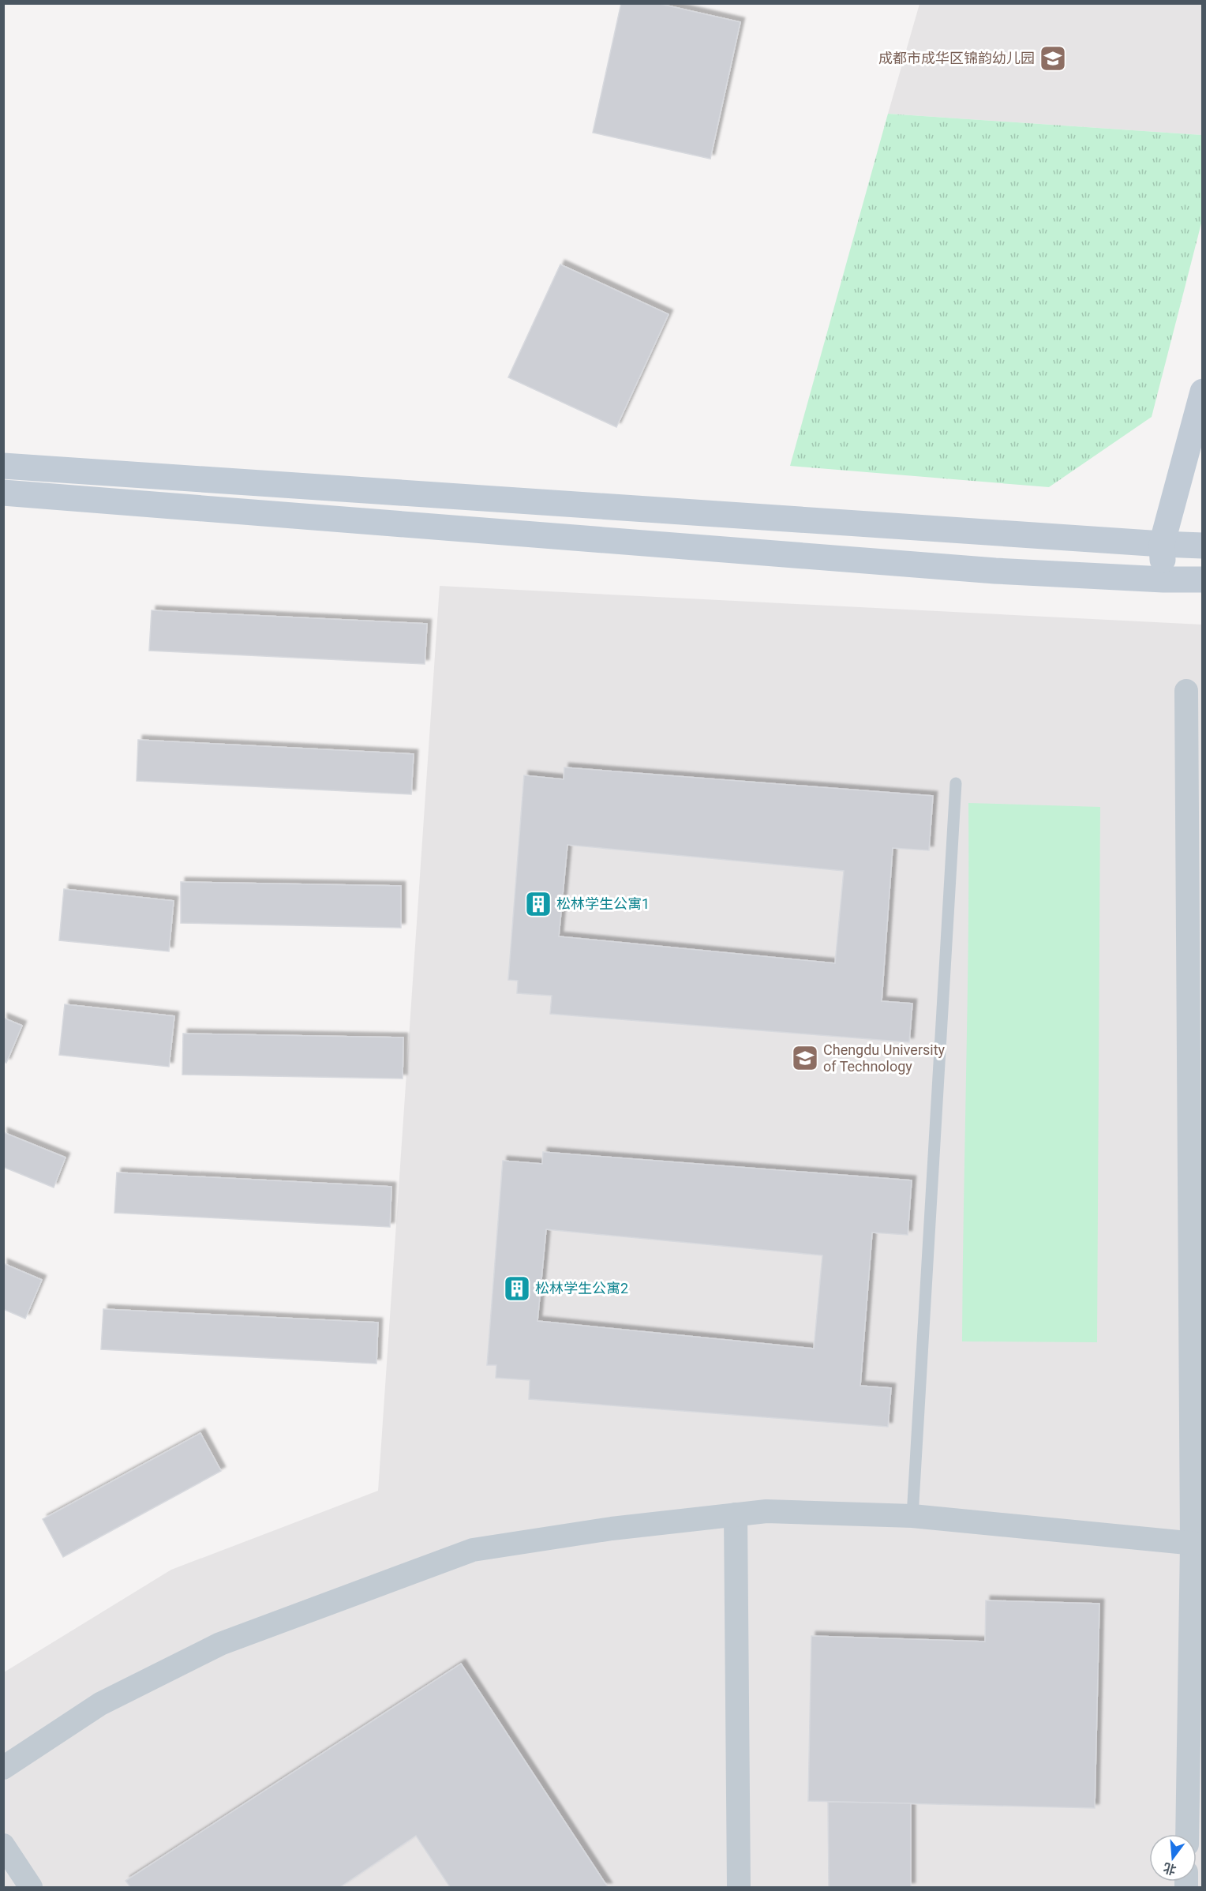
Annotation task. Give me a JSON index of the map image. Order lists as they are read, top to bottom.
{
  "places": {
    "school or university": ["成都市成华区锦韵幼儿园", "Chengdu University of Technology"],
    "building": ["松林学生公寓1", "松林学生公寓2"]
  },
  "north": "bottom"
}
